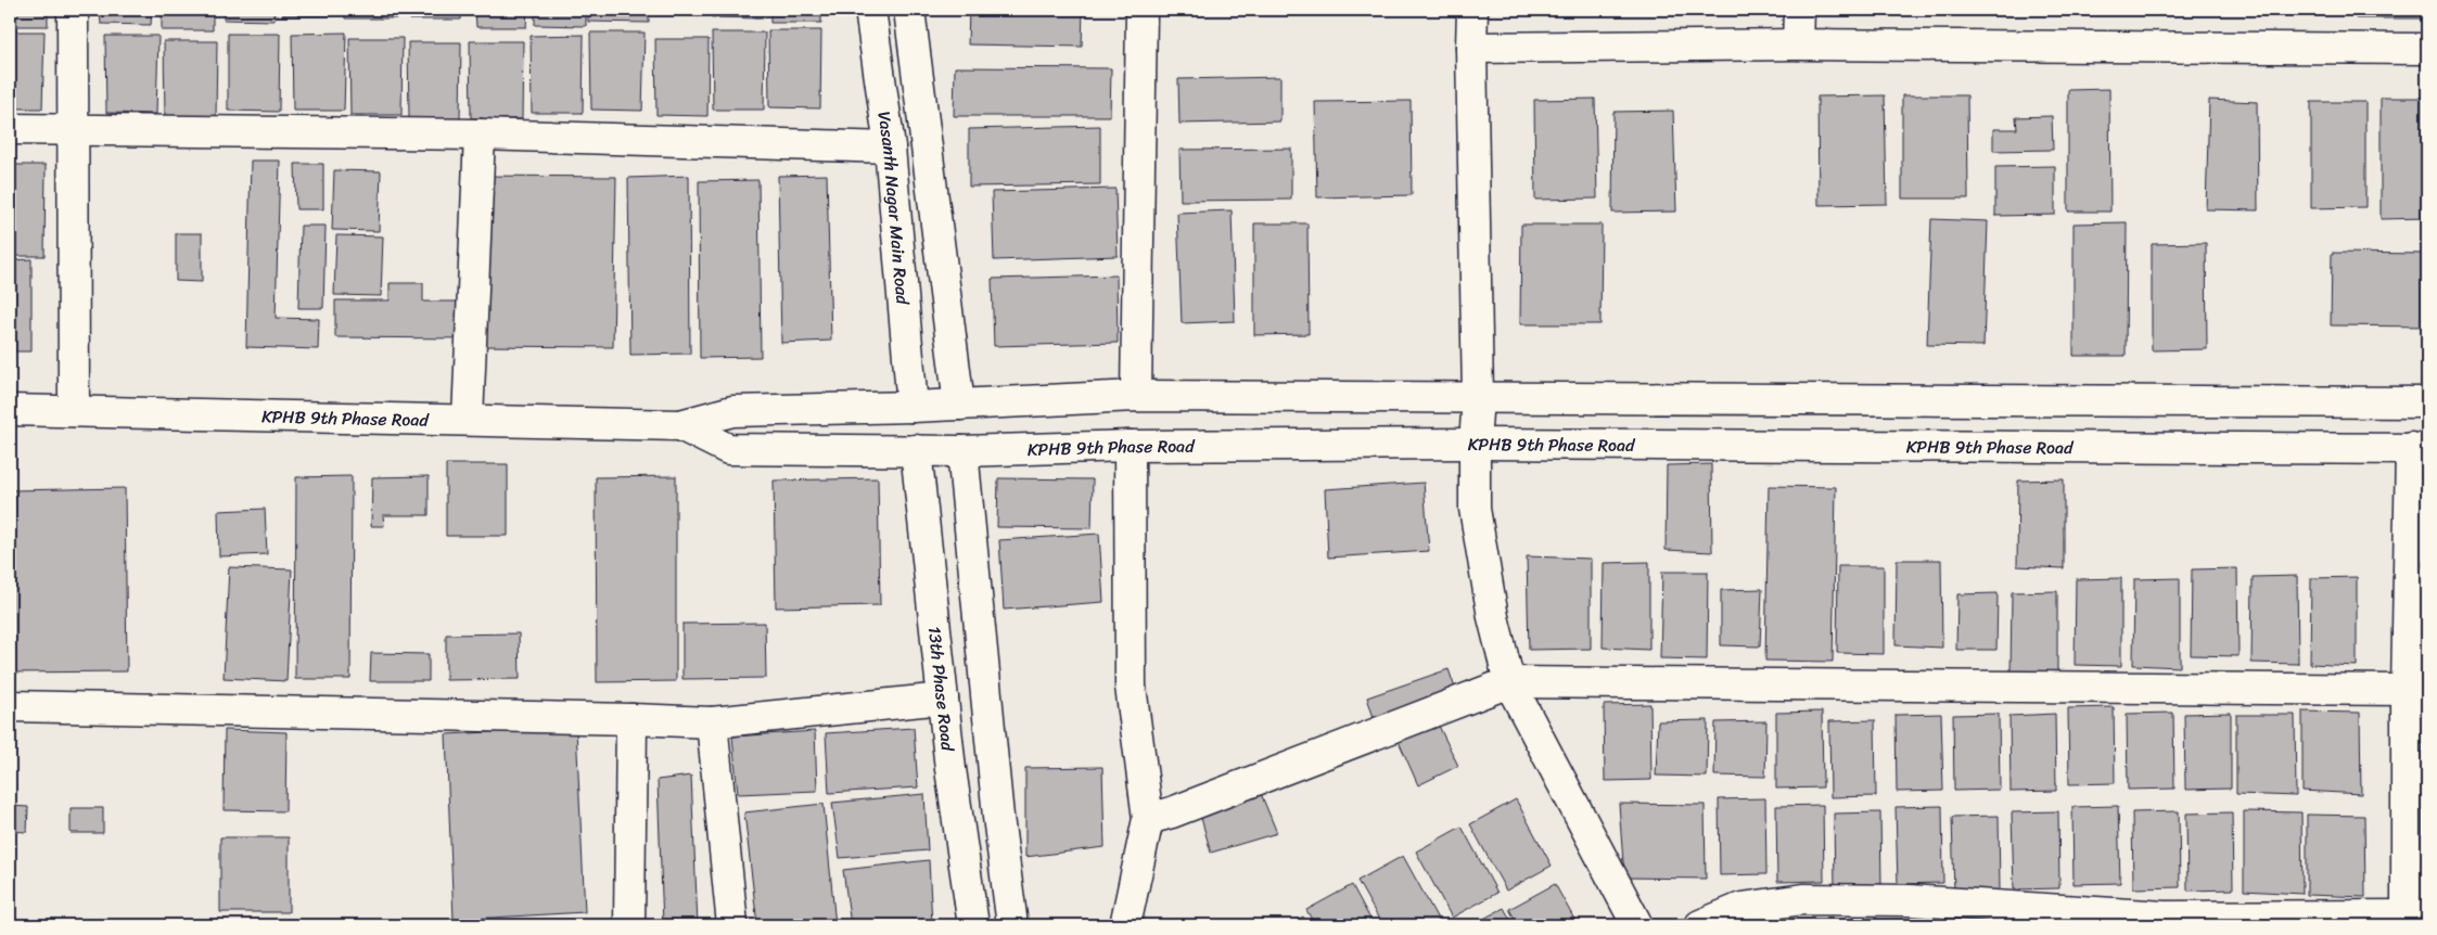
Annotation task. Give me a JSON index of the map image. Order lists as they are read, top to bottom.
{
  "streets": {
    "street": ["Vasanth Nagar Main Road", "KPHB 9th Phase Road", "13th Phase Road"]
  },
  "crossings": [
    ["Vasanth Nagar Main Road", "KPHB 9th Phase Road"],
    ["KPHB 9th Phase Road", "13th Phase Road"]
  ]
}
